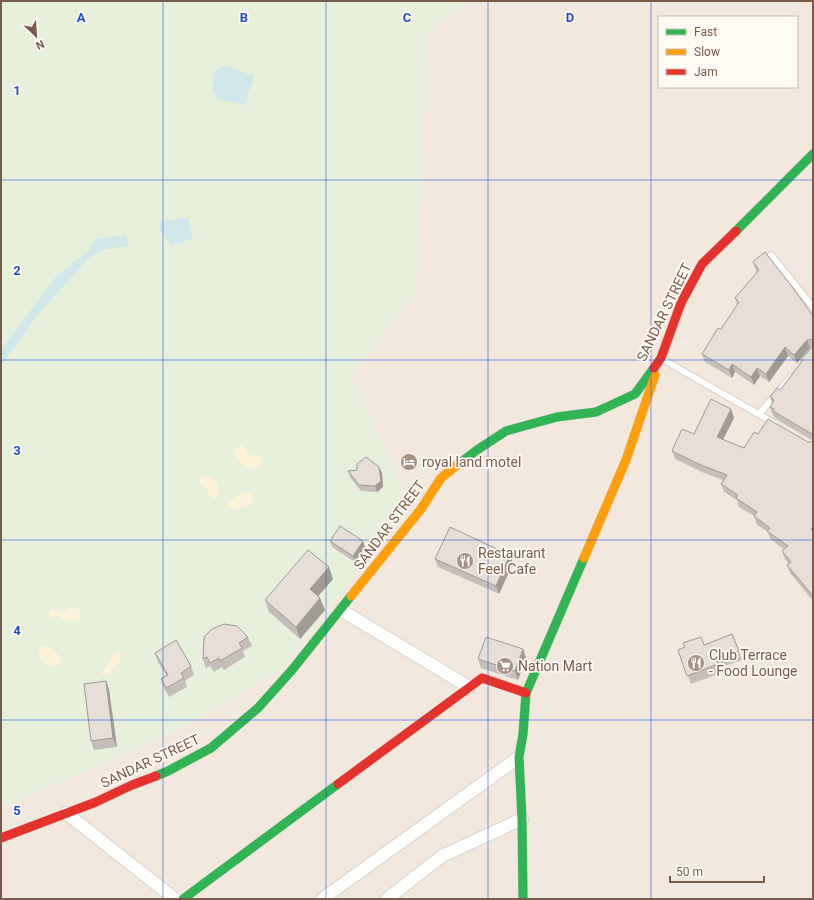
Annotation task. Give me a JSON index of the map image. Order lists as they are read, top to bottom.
{
  "streets": {
    "street": ["SANDAR STREET"]
  },
  "places": {
    "hotel": ["royal land motel"],
    "restaurant": ["Restaurant Feel Cafe", "Club Terrace - Food Lounge"],
    "supermarket": ["Nation Mart"]
  },
  "legend": ["Fast", "Slow", "Jam"],
  "scale_bar": "50 m",
  "north": "bottom right",
  "grid": {
    "columns": [
      "A",
      "B",
      "C",
      "D"
    ],
    "rows": [
      "1",
      "2",
      "3",
      "4",
      "5"
    ]
  }
}
